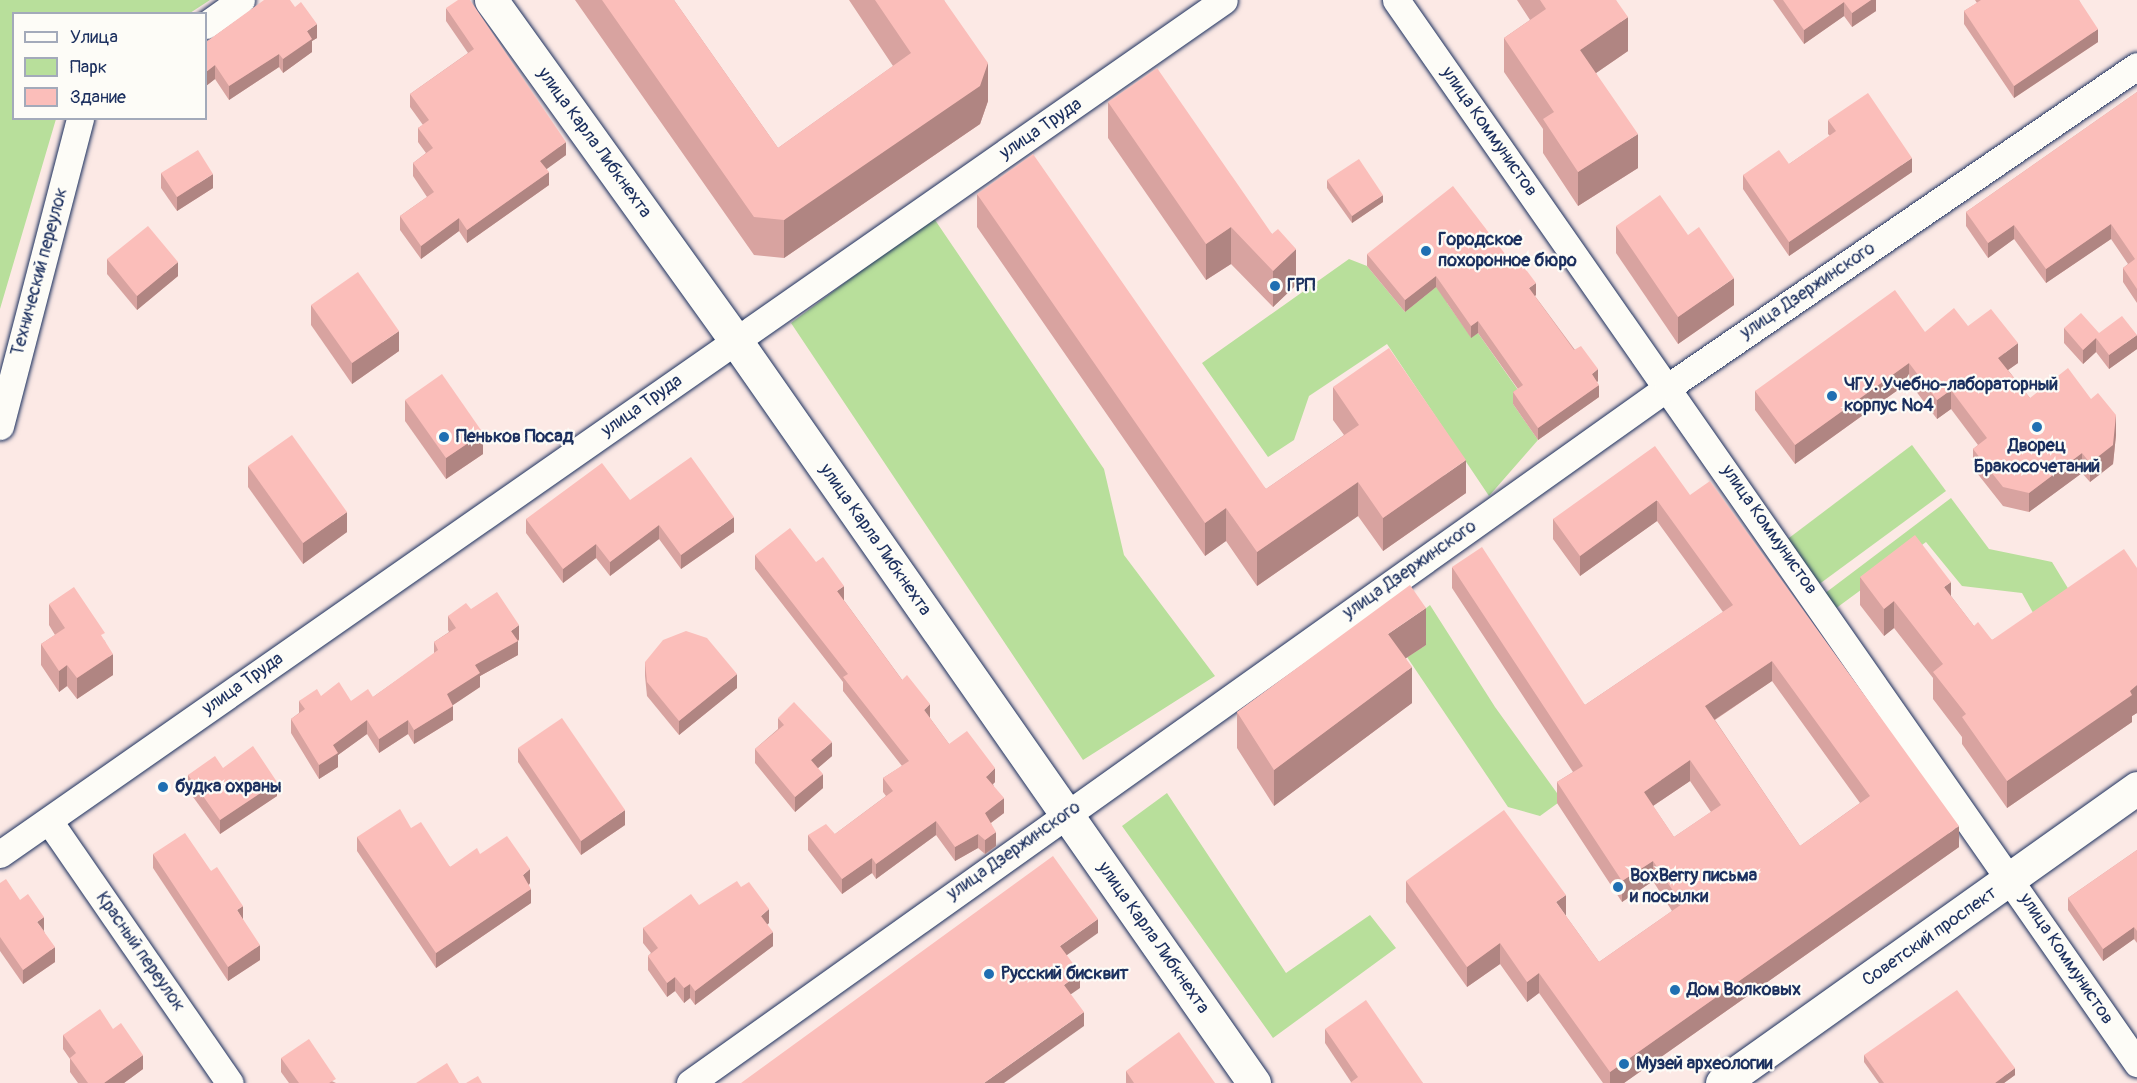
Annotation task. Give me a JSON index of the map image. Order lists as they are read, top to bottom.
{
  "streets": {
    "main road": ["улица Карла Либкнехта", "Советский проспект"],
    "street": [
      "улица Труда",
      "улица Коммунистов",
      "Технический переулок",
      "улица Дзержинского",
      "Красный переулок"
    ]
  },
  "crossings": [
    ["улица Труда", "улица Карла Либкнехта"],
    ["улица Труда", "Красный переулок"],
    ["улица Коммунистов", "улица Дзержинского"],
    ["улица Коммунистов", "Советский проспект"],
    ["улица Карла Либкнехта", "улица Дзержинского"]
  ],
  "places": [
    "Городское похоронное бюро",
    "ГРП",
    "ЧГУ. Учебно-лабораторный корпус №4",
    "Дворец Бракосочетаний",
    "Пеньков Посад",
    "будка охраны",
    "BoxBerry письма и посылки",
    "Русский бисквит",
    "Дом Волковых",
    "Музей археологии"
  ],
  "legend": ["Улица", "Парк", "Здание"]
}
